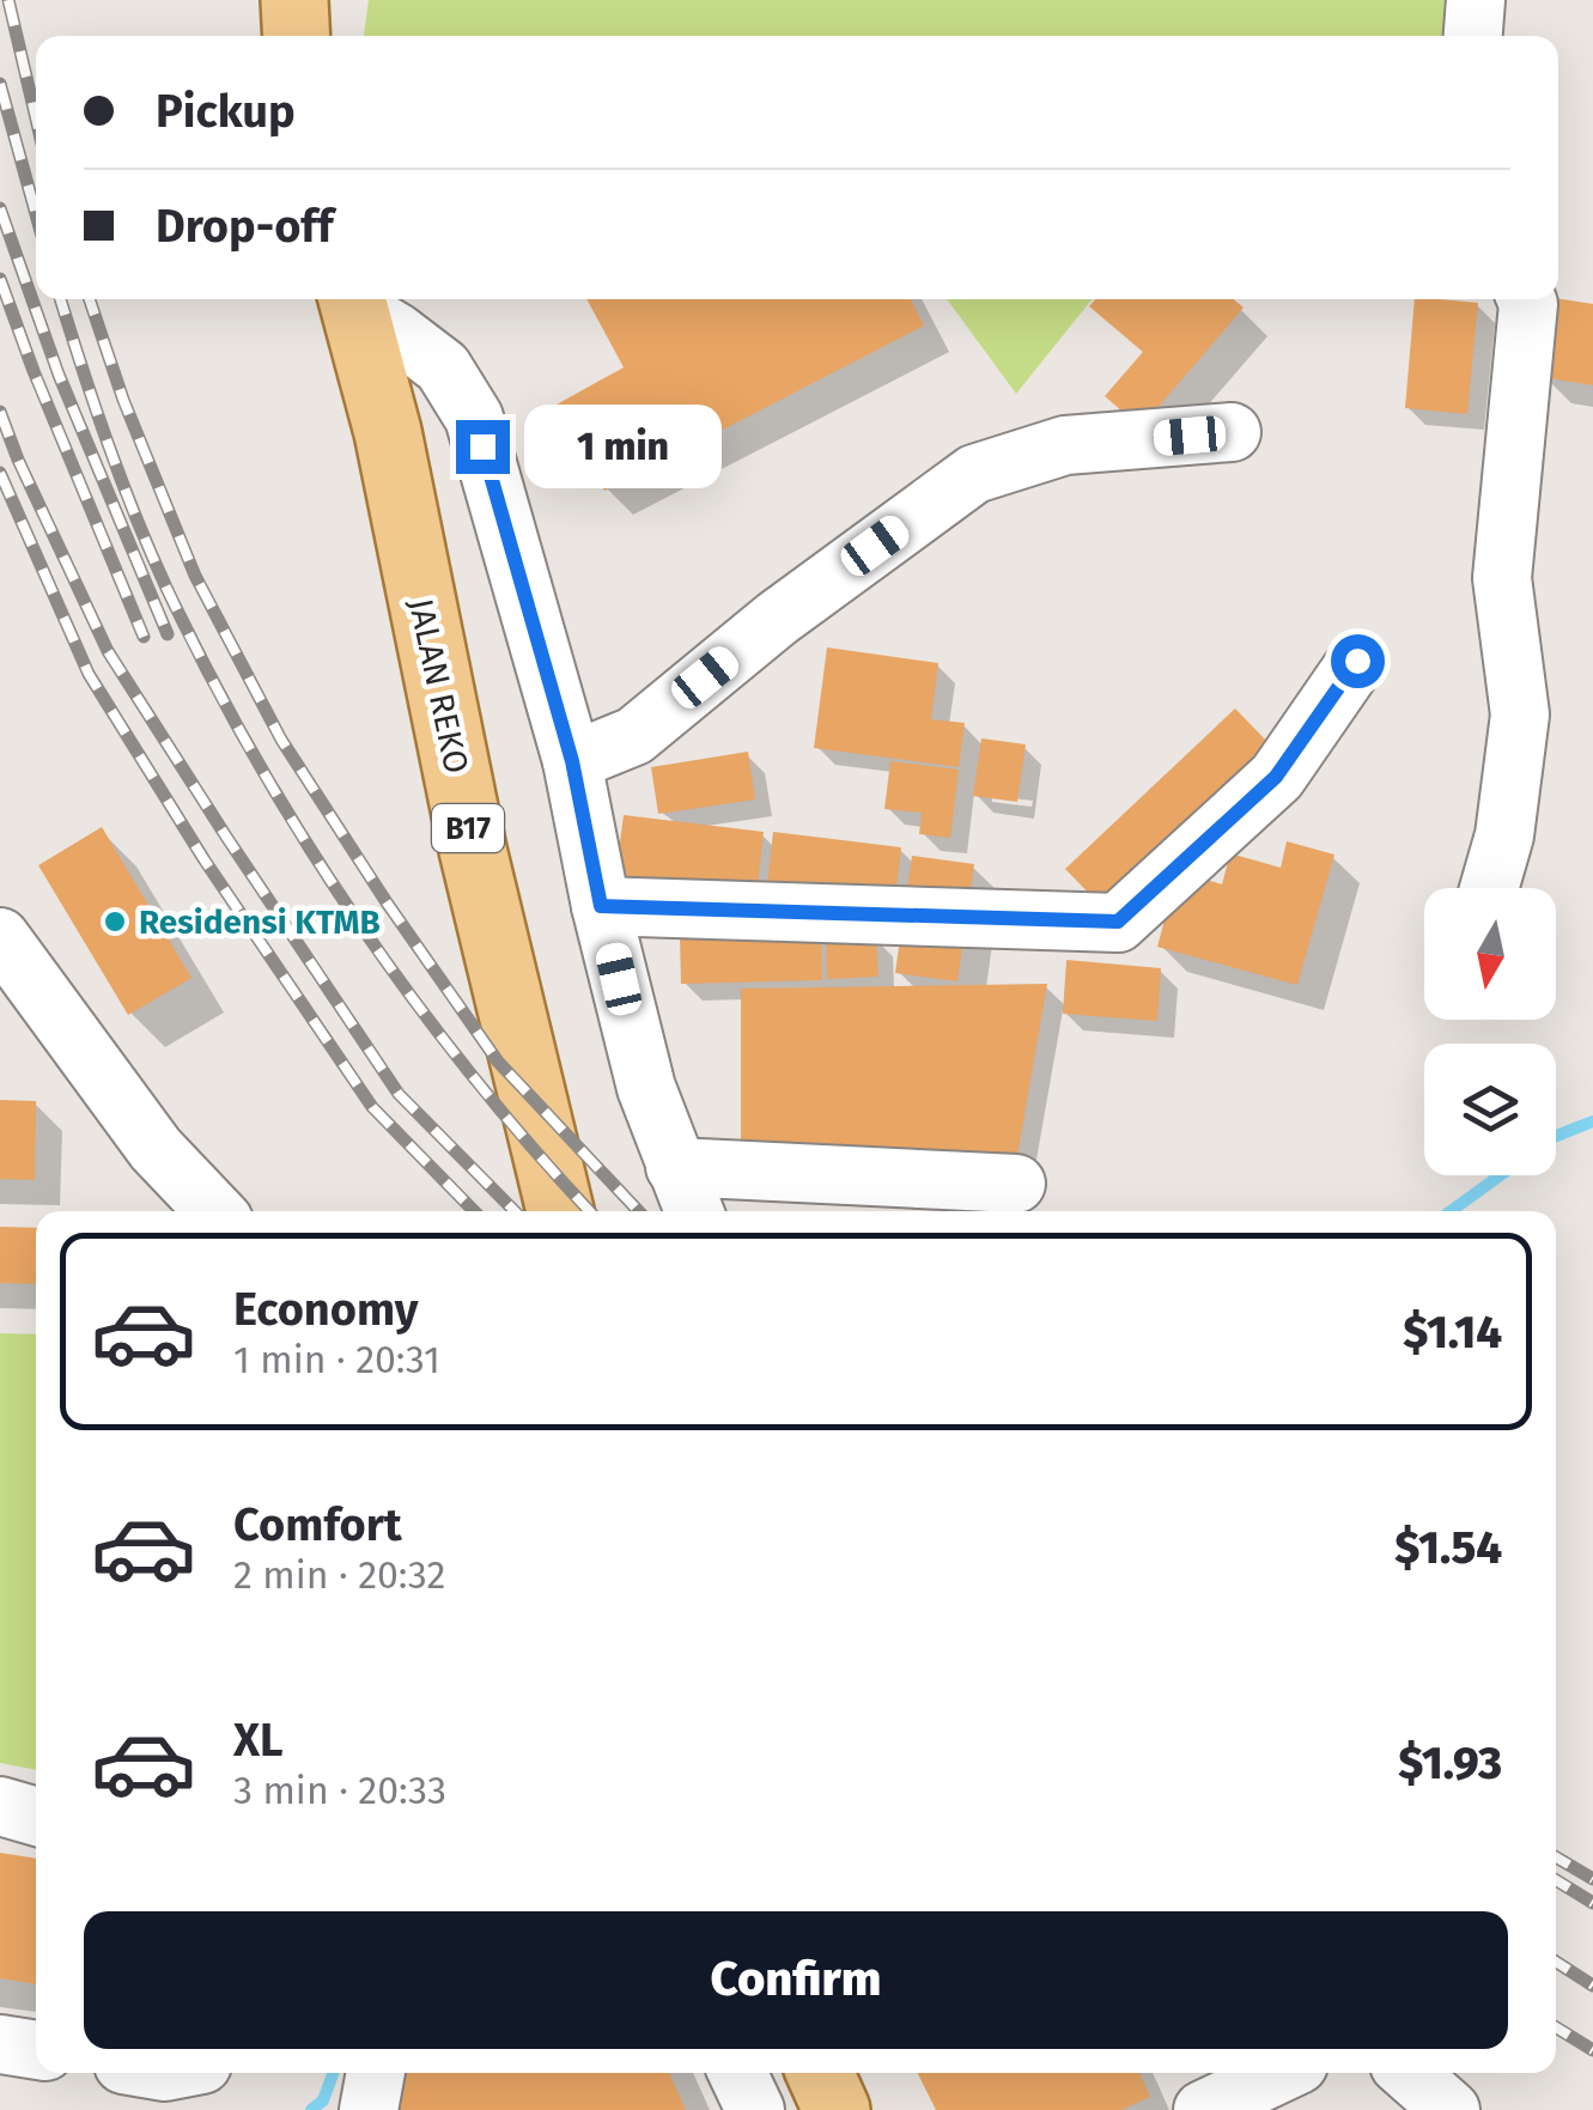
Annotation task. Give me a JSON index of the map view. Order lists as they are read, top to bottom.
{
  "streets": {
    "main road": ["JALAN REKO", "B17"]
  },
  "places": ["Residensi KTMB"],
  "north": "bottom",
  "page": {
    "banner": ["Pickup", "Drop-off"],
    "bubble": "1 min",
    "list": [
      {
        "name": "Economy",
        "note": "1 min · 20:31",
        "value": "$1.14"
      },
      {
        "name": "Comfort",
        "note": "2 min · 20:32",
        "value": "$1.54"
      },
      {
        "name": "XL",
        "note": "3 min · 20:33",
        "value": "$1.93"
      }
    ],
    "buttons": "Confirm"
  }
}
